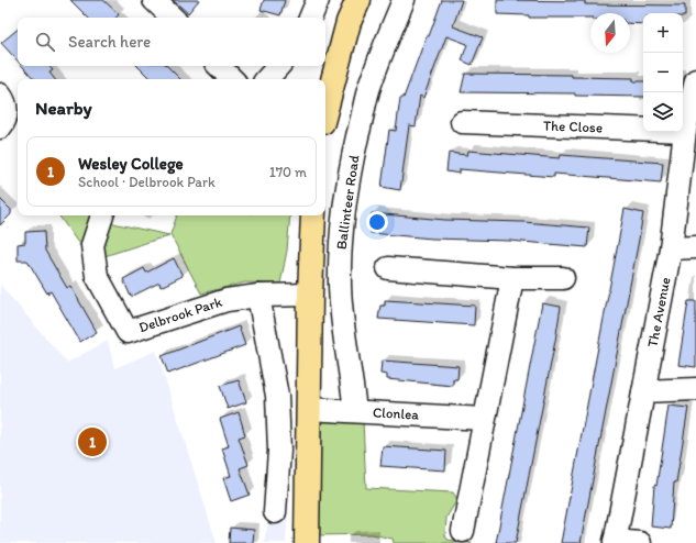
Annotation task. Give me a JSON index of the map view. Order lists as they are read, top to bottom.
{
  "streets": {
    "main road": ["Ballinteer Road"],
    "street": [
      "The Close",
      "The Avenue",
      "Delbrook Park",
      "Clonlea"
    ]
  },
  "crossings": [
    ["The Close", "The Avenue"],
    ["Ballinteer Road", "Delbrook Park"],
    ["Ballinteer Road", "Clonlea"]
  ],
  "north": "bottom",
  "page": {
    "map_buttons": ["+", "−"],
    "search": "Search here",
    "heading": "Nearby",
    "list": [
      {
        "mark": "1",
        "name": "Wesley College",
        "note": "School · Delbrook Park",
        "value": "170 m"
      }
    ],
    "pins": "1"
  }
}
